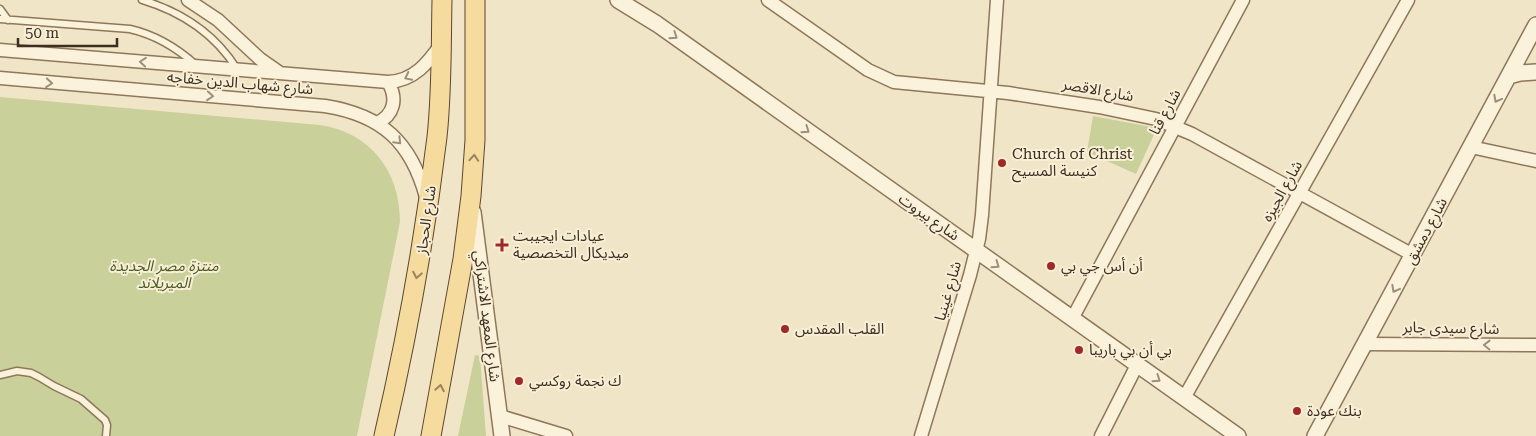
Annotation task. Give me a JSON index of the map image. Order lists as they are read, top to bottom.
{
  "streets": {
    "main road": ["شارع الحجاز"],
    "street": [
      "شارع شهاب الدين خفاجه",
      "شارع الاقصر",
      "شارع قنا",
      "شارع الجيزه",
      "شارع بيروت",
      "شارع دمشق",
      "شارع غينيا",
      "شارع المعهد الاشتراكي",
      "شارع سيدى جابر"
    ]
  },
  "crossings": [
    ["شارع شهاب الدين خفاجه", "شارع الحجاز"],
    ["شارع الاقصر", "شارع قنا"],
    ["شارع الاقصر", "شارع الجيزه"],
    ["شارع الاقصر", "شارع دمشق"],
    ["شارع الاقصر", "شارع غينيا"],
    ["شارع قنا", "شارع بيروت"],
    ["شارع الجيزه", "شارع بيروت"],
    ["شارع بيروت", "شارع غينيا"],
    ["شارع دمشق", "شارع سيدى جابر"]
  ],
  "one_way": ["شارع بيروت", "شارع دمشق", "شارع سيدى جابر"],
  "parks": ["منتزة مصر الجديدة الميريلاند"],
  "places": {
    "other": [
      "Church of Christ كنيسة المسيح",
      "أن أس جي بي",
      "القلب المقدس",
      "بي أن بي باريبا",
      "ك نجمة روكسي",
      "بنك عودة"
    ],
    "health": ["عيادات ايجيبت ميديكال التخصصية"]
  },
  "scale_bar": "50 m"
}
